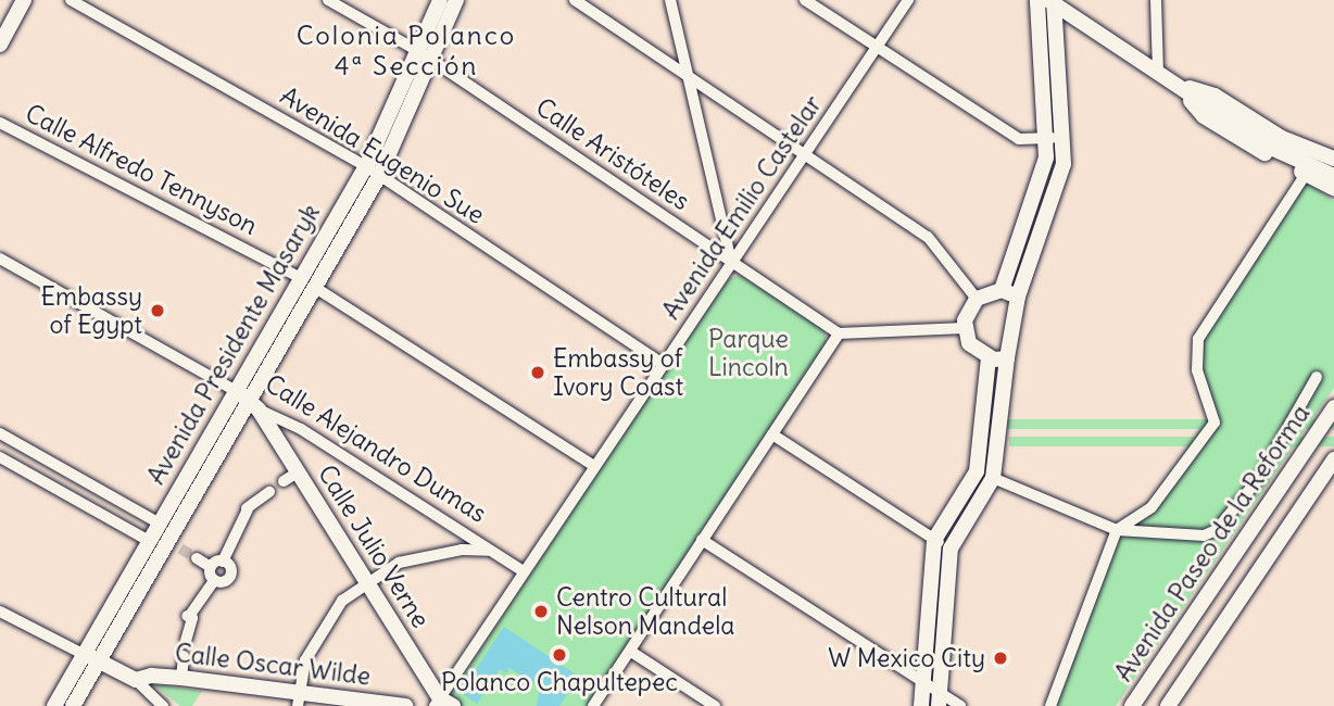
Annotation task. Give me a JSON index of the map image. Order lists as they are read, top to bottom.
{
  "streets": {
    "street": [
      "Calle Aristóteles",
      "Avenida Eugenio Sue",
      "Calle Alfredo Tennyson",
      "Avenida Emilio Castelar",
      "Avenida Presidente Masaryk",
      "Calle Alejandro Dumas",
      "Avenida Paseo de la Reforma",
      "Calle Julio Verne",
      "Calle Oscar Wilde"
    ]
  },
  "crossings": [
    ["Calle Aristóteles", "Avenida Emilio Castelar"],
    ["Calle Aristóteles", "Avenida Presidente Masaryk"],
    ["Avenida Eugenio Sue", "Avenida Emilio Castelar"],
    ["Avenida Eugenio Sue", "Avenida Presidente Masaryk"],
    ["Calle Alfredo Tennyson", "Avenida Emilio Castelar"],
    ["Calle Alfredo Tennyson", "Avenida Presidente Masaryk"],
    ["Avenida Emilio Castelar", "Calle Alejandro Dumas"],
    ["Avenida Emilio Castelar", "Calle Julio Verne"],
    ["Avenida Presidente Masaryk", "Calle Alejandro Dumas"],
    ["Avenida Presidente Masaryk", "Calle Julio Verne"],
    ["Calle Alejandro Dumas", "Calle Julio Verne"]
  ],
  "districts": ["Colonia Polanco 4ª Sección"],
  "parks": ["Parque Lincoln"],
  "places": [
    "Embassy of Egypt",
    "Embassy of Ivory Coast",
    "Centro Cultural Nelson Mandela",
    "Polanco Chapultepec",
    "W Mexico City"
  ]
}
